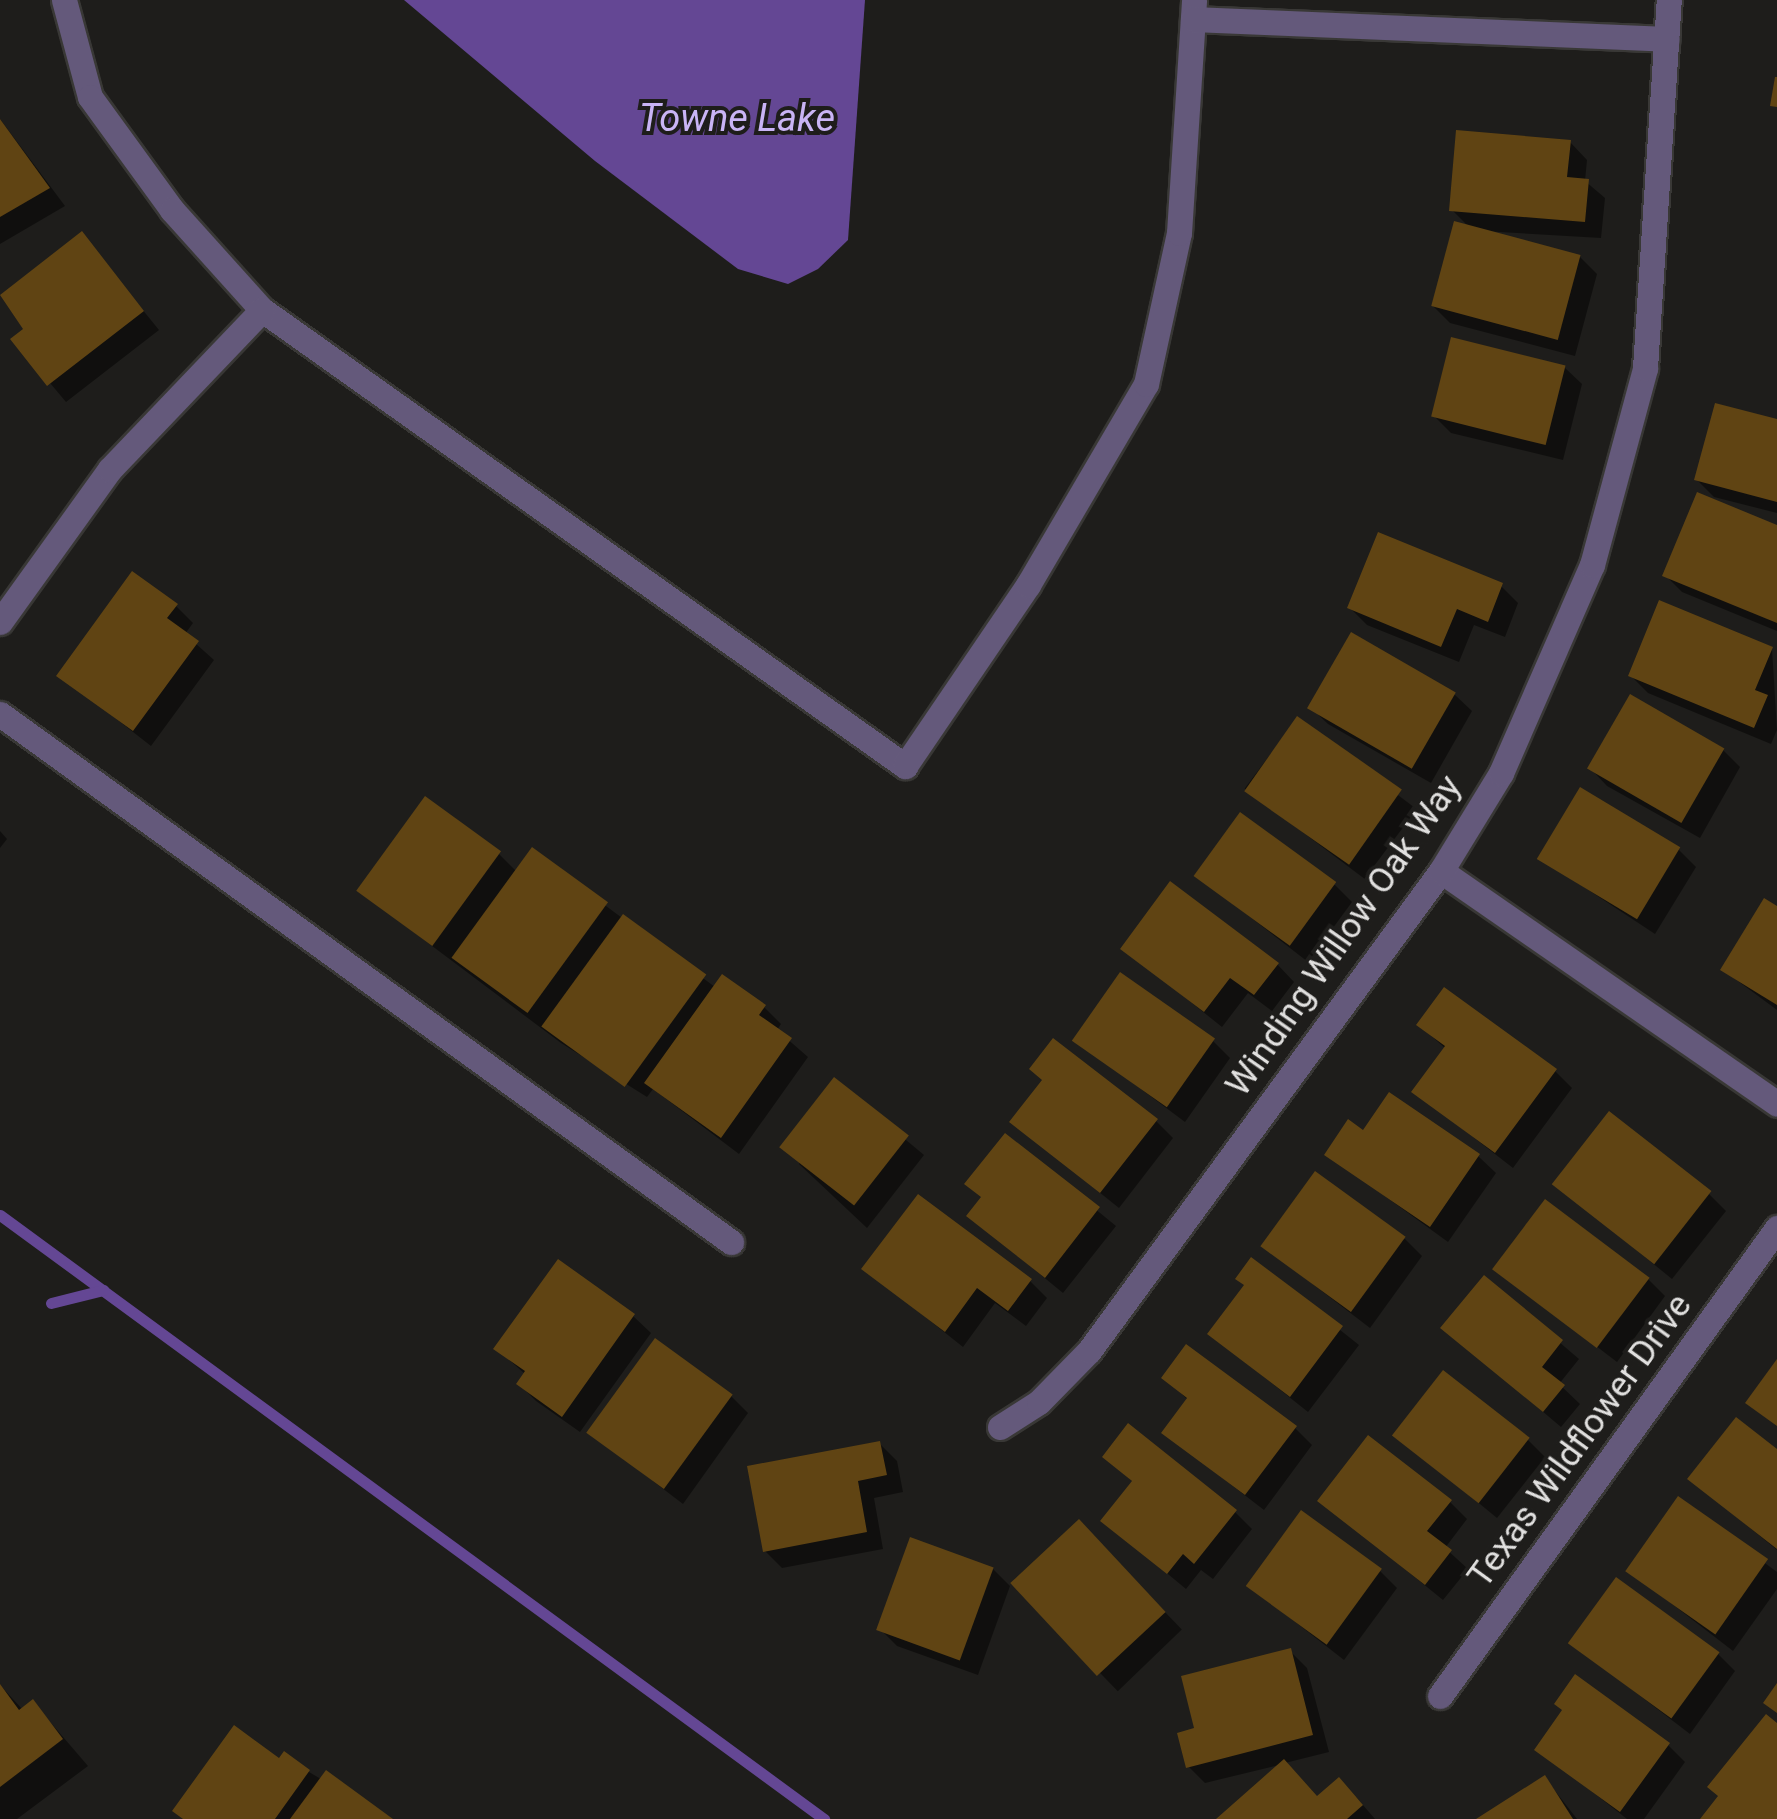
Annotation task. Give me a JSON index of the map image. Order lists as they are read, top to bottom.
{
  "streets": {
    "street": ["Winding Willow Oak Way", "Texas Wildflower Drive"]
  },
  "water": ["Towne Lake"]
}
